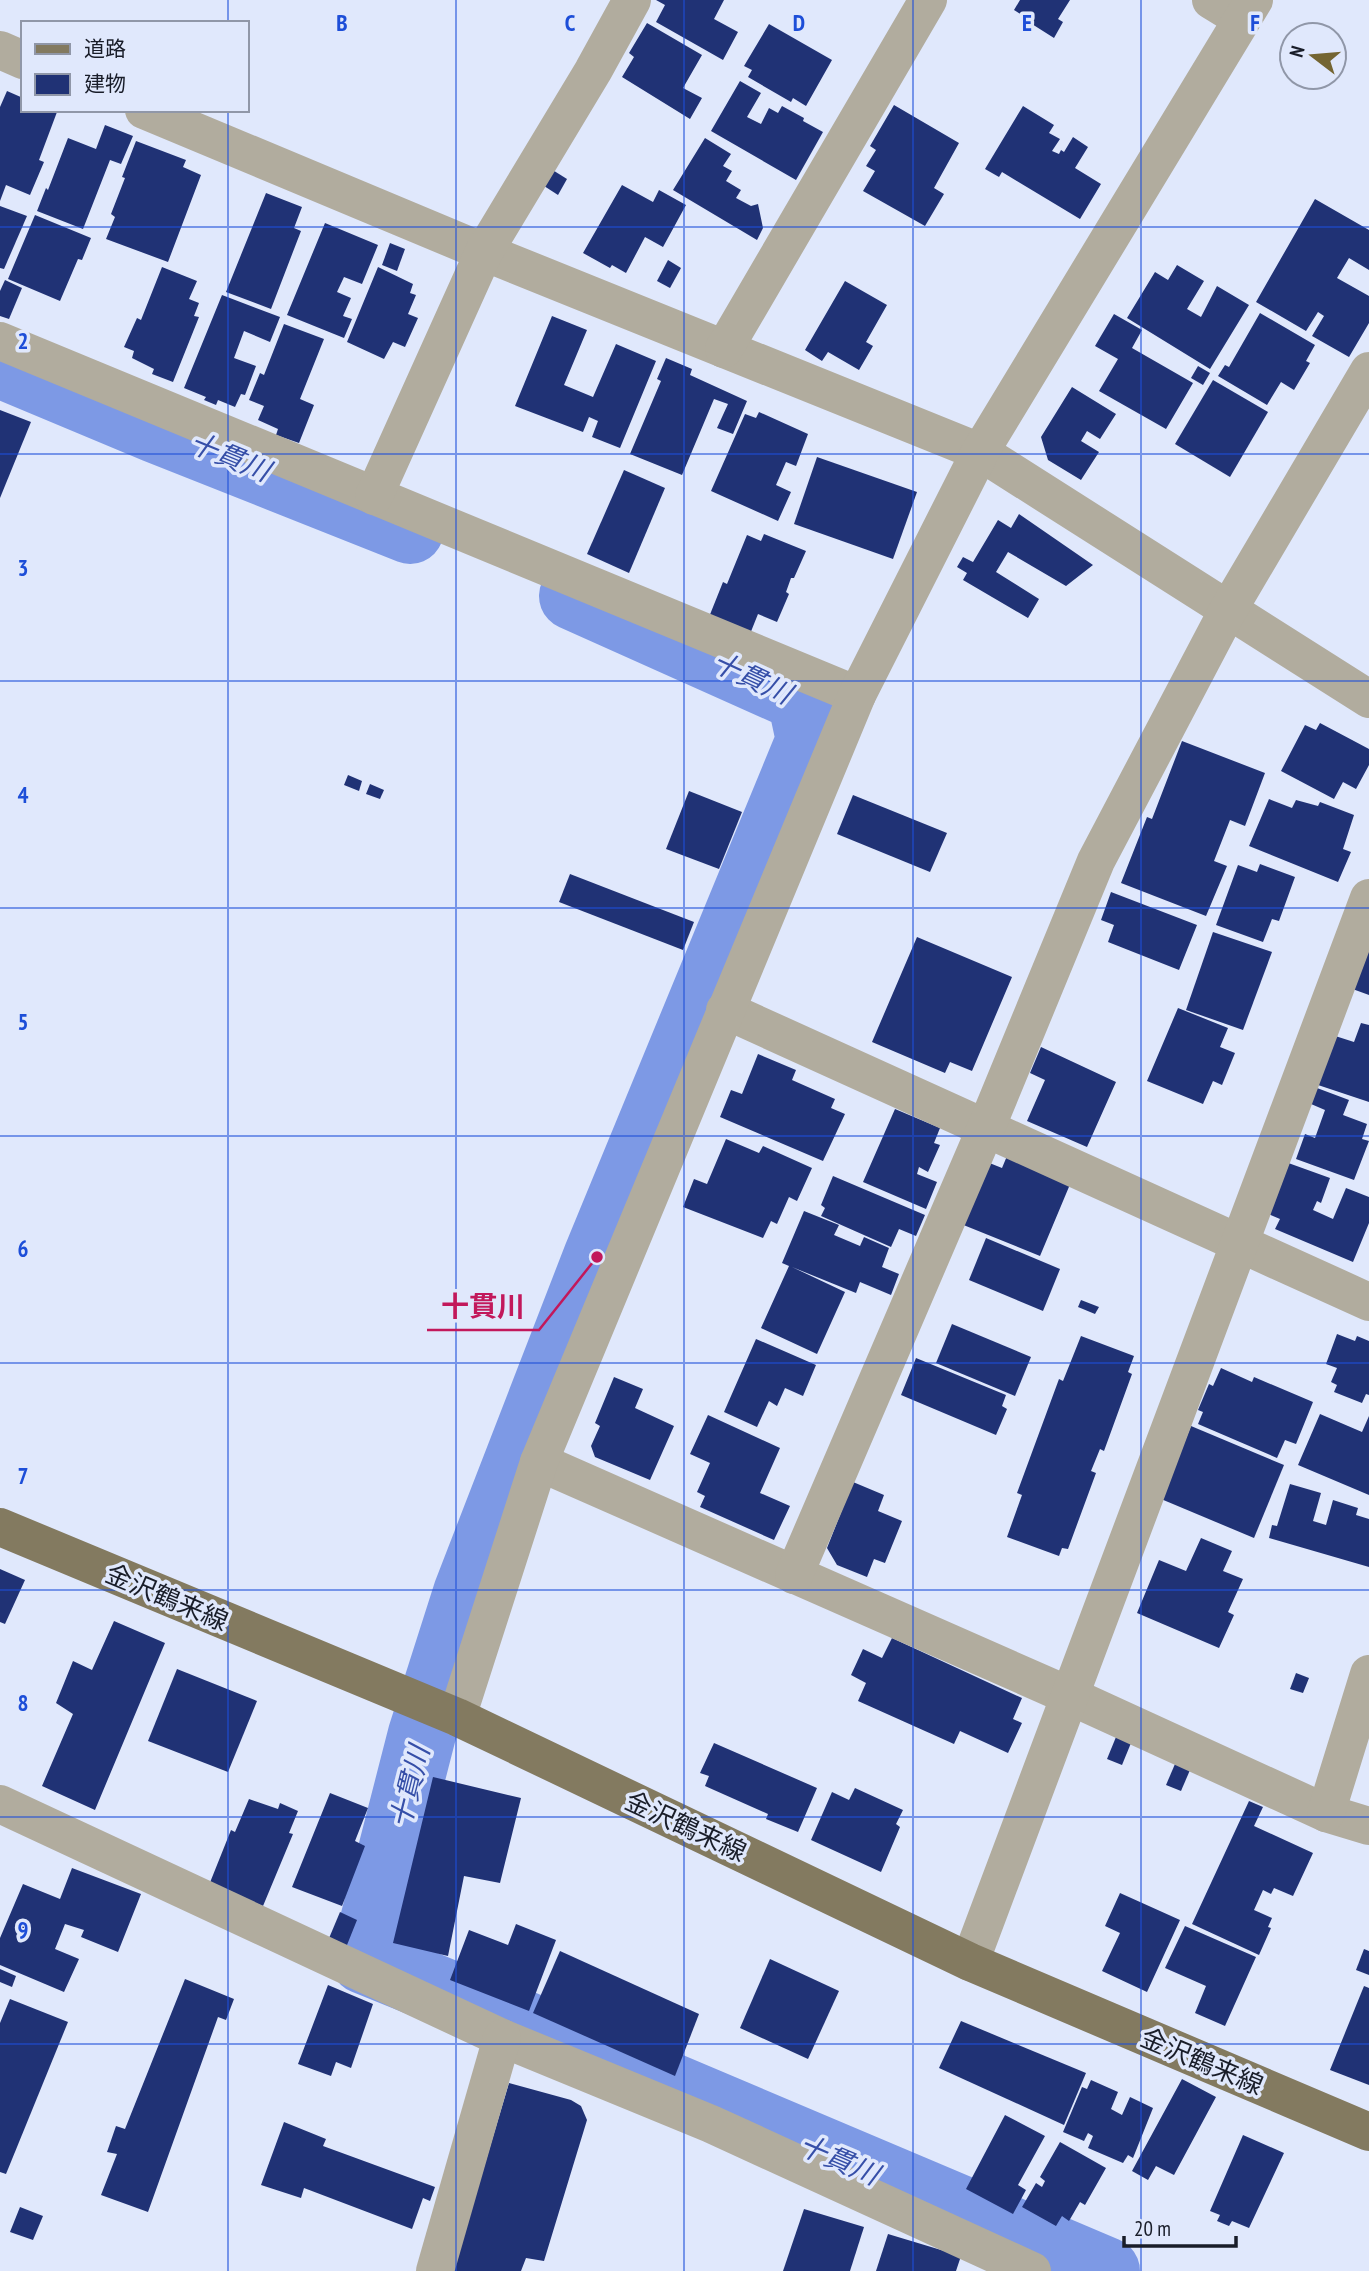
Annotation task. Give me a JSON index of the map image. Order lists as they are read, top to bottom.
{
  "streets": {
    "main road": ["金沢鶴来線"]
  },
  "water": ["十貫川"],
  "places": ["十貫川"],
  "legend": ["道路", "建物"],
  "scale_bar": "20 m",
  "north": "left",
  "grid": {
    "columns": [
      "B",
      "C",
      "D",
      "E",
      "F"
    ],
    "rows": [
      "2",
      "3",
      "4",
      "5",
      "6",
      "7",
      "8",
      "9"
    ]
  }
}
